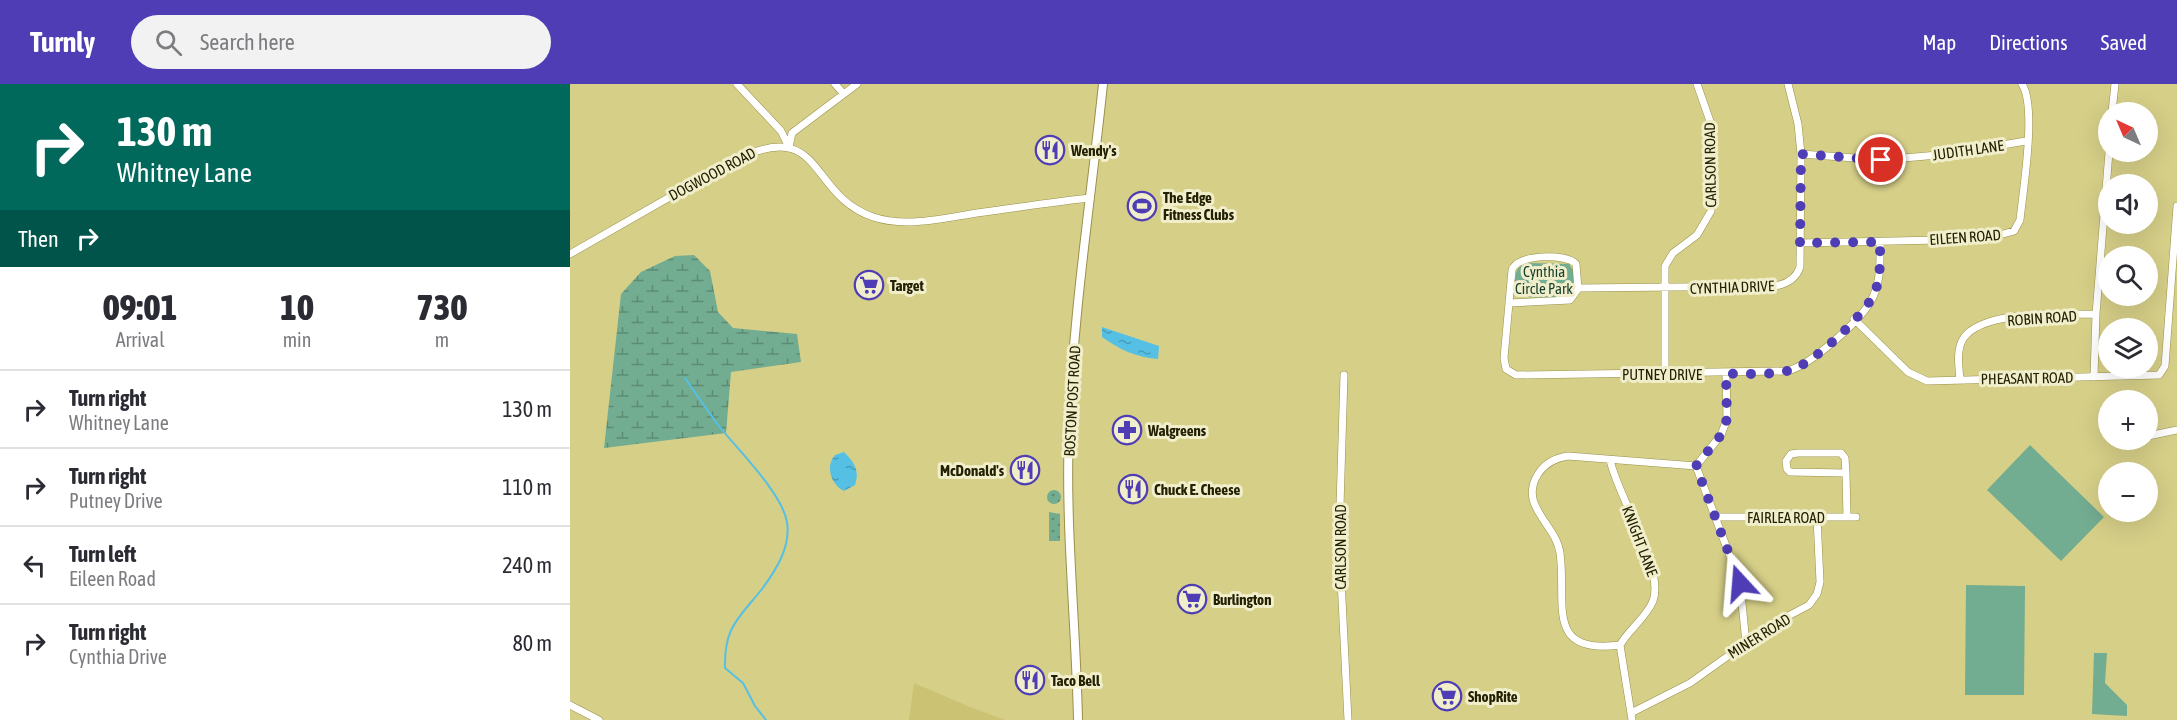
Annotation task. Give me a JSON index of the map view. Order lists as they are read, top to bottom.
{
  "streets": {
    "main road": ["BOSTON POST ROAD"],
    "street": [
      "JUDITH LANE",
      "CARLSON ROAD",
      "DOGWOOD ROAD",
      "EILEEN ROAD",
      "CYNTHIA DRIVE",
      "ROBIN ROAD",
      "PUTNEY DRIVE",
      "PHEASANT ROAD",
      "FAIRLEA ROAD",
      "KNIGHT LANE",
      "MINER ROAD"
    ]
  },
  "crossings": [
    ["JUDITH LANE", "EILEEN ROAD"],
    ["JUDITH LANE", "CYNTHIA DRIVE"],
    ["CARLSON ROAD", "CYNTHIA DRIVE"],
    ["CARLSON ROAD", "PUTNEY DRIVE"],
    ["EILEEN ROAD", "CYNTHIA DRIVE"],
    ["EILEEN ROAD", "PUTNEY DRIVE"],
    ["ROBIN ROAD", "PHEASANT ROAD"],
    ["PUTNEY DRIVE", "PHEASANT ROAD"],
    ["FAIRLEA ROAD", "MINER ROAD"]
  ],
  "parks": ["Cynthia Circle Park"],
  "places": {
    "restaurant": [
      "Wendy's",
      "McDonald's",
      "Chuck E. Cheese",
      "Taco Bell"
    ],
    "sports": ["The Edge Fitness Clubs"],
    "supermarket": ["Target", "Burlington", "ShopRite"],
    "pharmacy": ["Walgreens"]
  },
  "north": "top left",
  "page": {
    "header": "Turnly",
    "search": "Search here",
    "nav": ["Map", "Directions", "Saved"],
    "turn": ["130 m", "Whitney Lane"],
    "map_buttons": ["+", "−"],
    "then": "Then",
    "eta": [
      "09:01",
      "Arrival",
      "10",
      "min",
      "730",
      "m"
    ],
    "list": [
      {
        "name": "Turn right",
        "note": "Whitney Lane",
        "value": "130 m"
      },
      {
        "name": "Turn right",
        "note": "Putney Drive",
        "value": "110 m"
      },
      {
        "name": "Turn left",
        "note": "Eileen Road",
        "value": "240 m"
      },
      {
        "name": "Turn right",
        "note": "Cynthia Drive",
        "value": "80 m"
      }
    ]
  }
}
